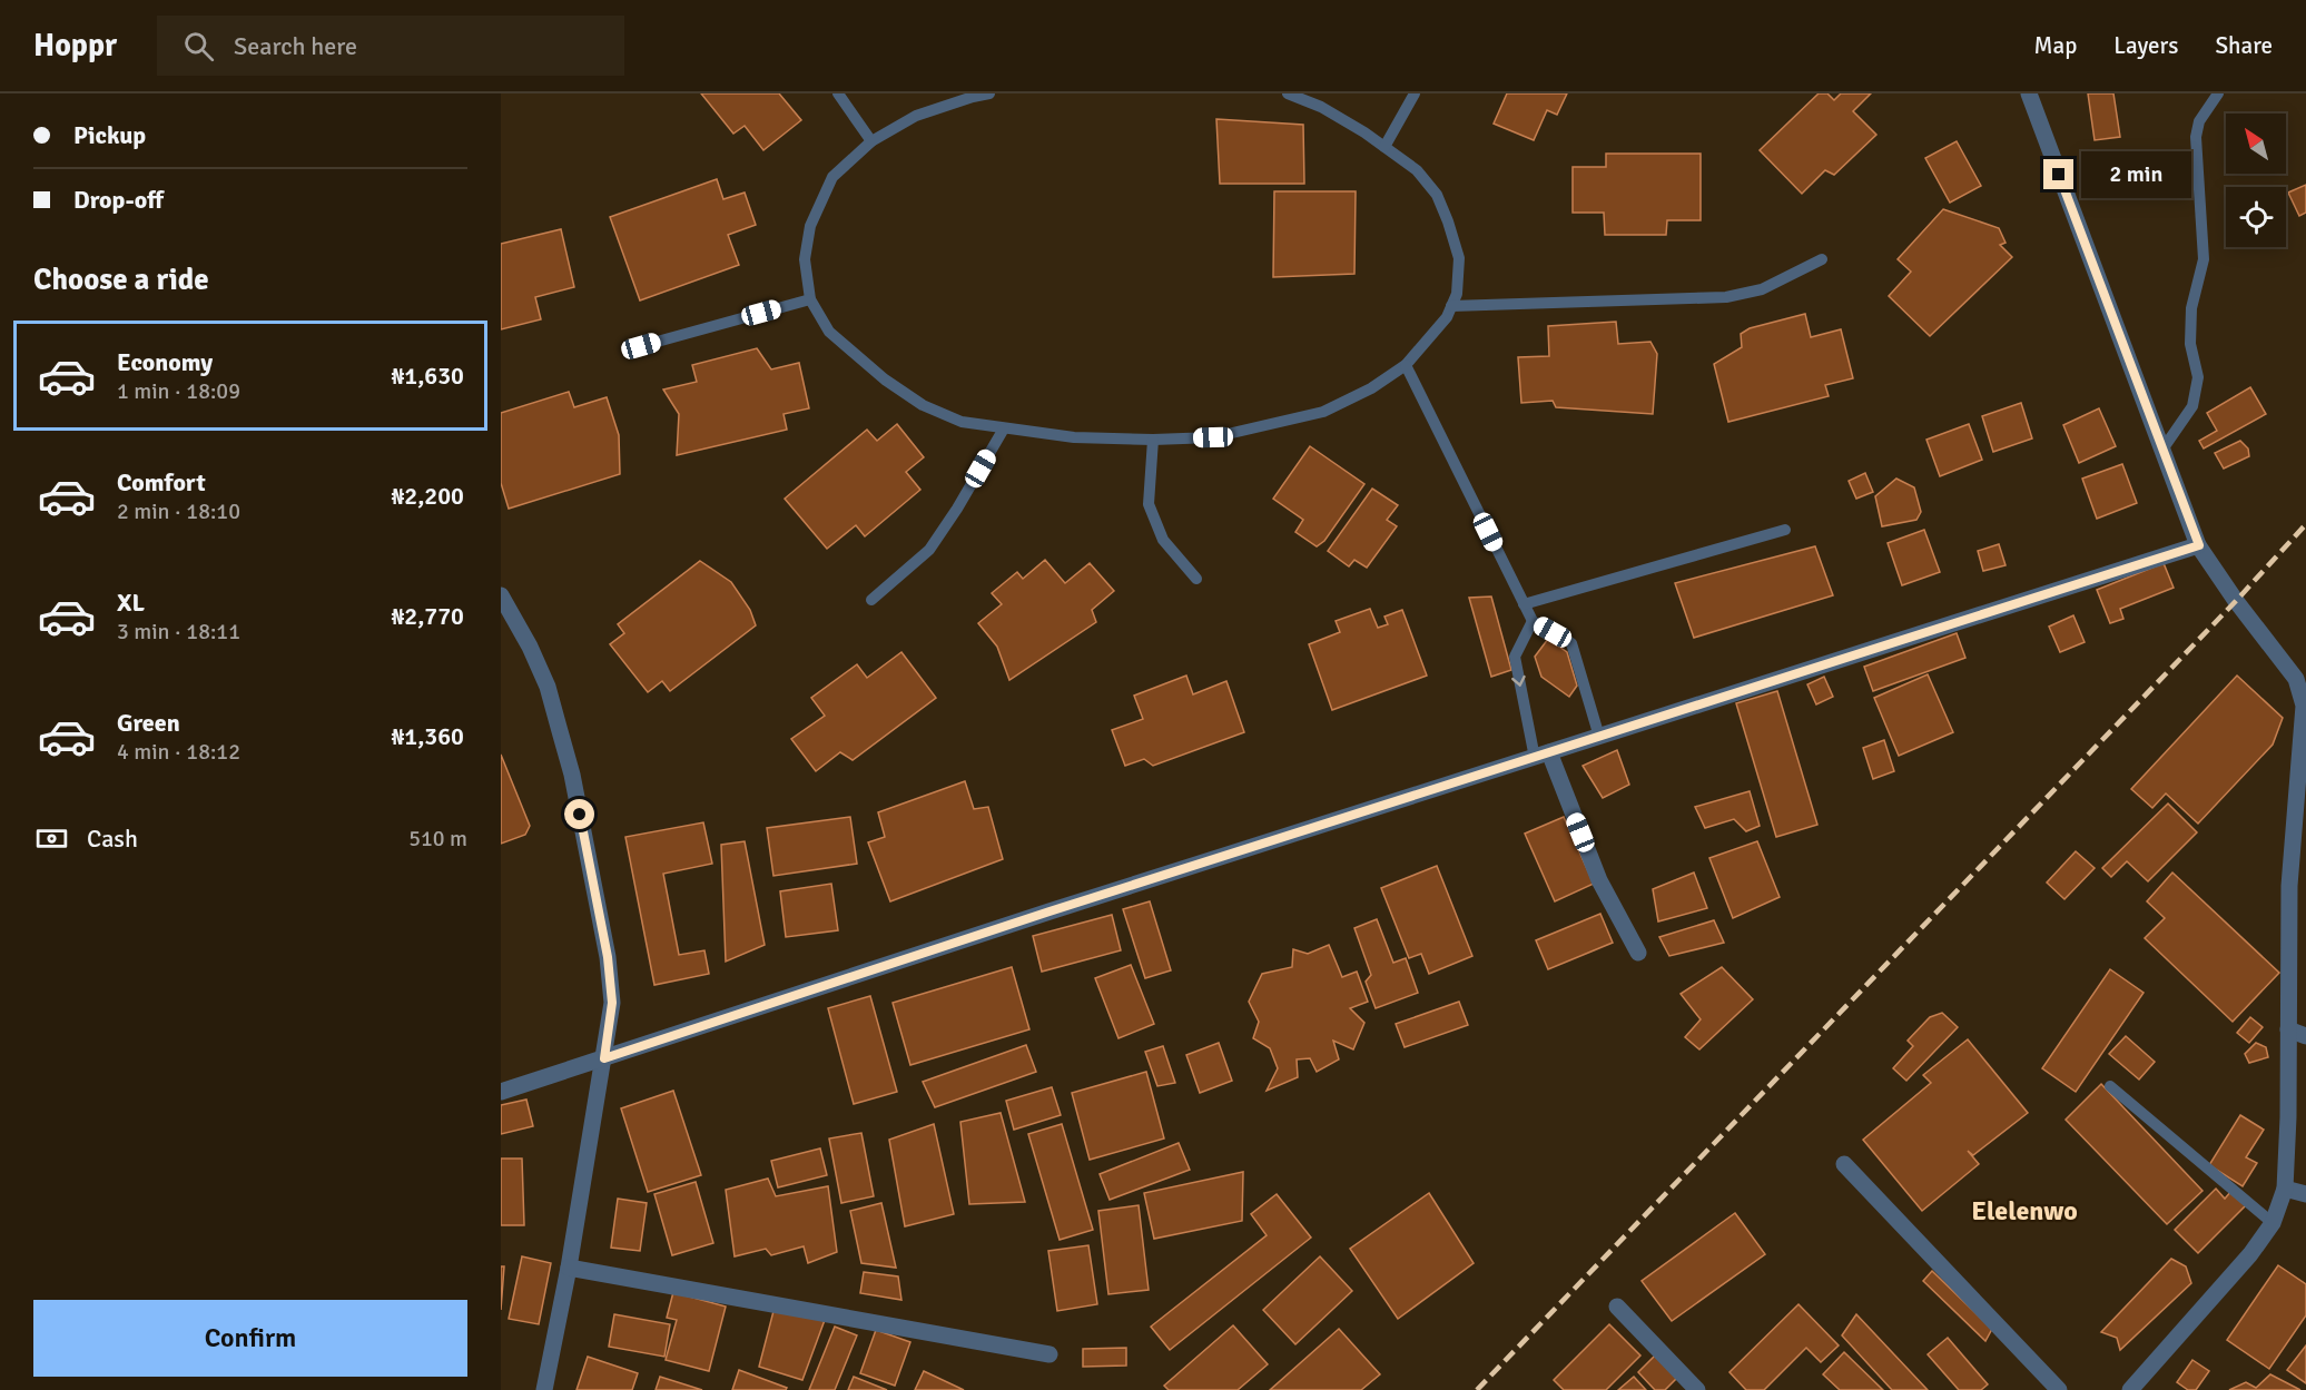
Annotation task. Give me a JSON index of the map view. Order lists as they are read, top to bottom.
{
  "districts": ["Elelenwo"],
  "north": "top left",
  "page": {
    "header": "Hoppr",
    "search": "Search here",
    "nav": ["Map", "Layers", "Share"],
    "banner": ["Pickup", "Drop-off"],
    "bubble": "2 min",
    "heading": "Choose a ride",
    "list": [
      {
        "name": "Economy",
        "note": "1 min · 18:09",
        "value": "₦1,630"
      },
      {
        "name": "Comfort",
        "note": "2 min · 18:10",
        "value": "₦2,200"
      },
      {
        "name": "XL",
        "note": "3 min · 18:11",
        "value": "₦2,770"
      },
      {
        "name": "Green",
        "note": "4 min · 18:12",
        "value": "₦1,360"
      }
    ],
    "pay": ["Cash", "510 m"],
    "buttons": "Confirm"
  }
}
